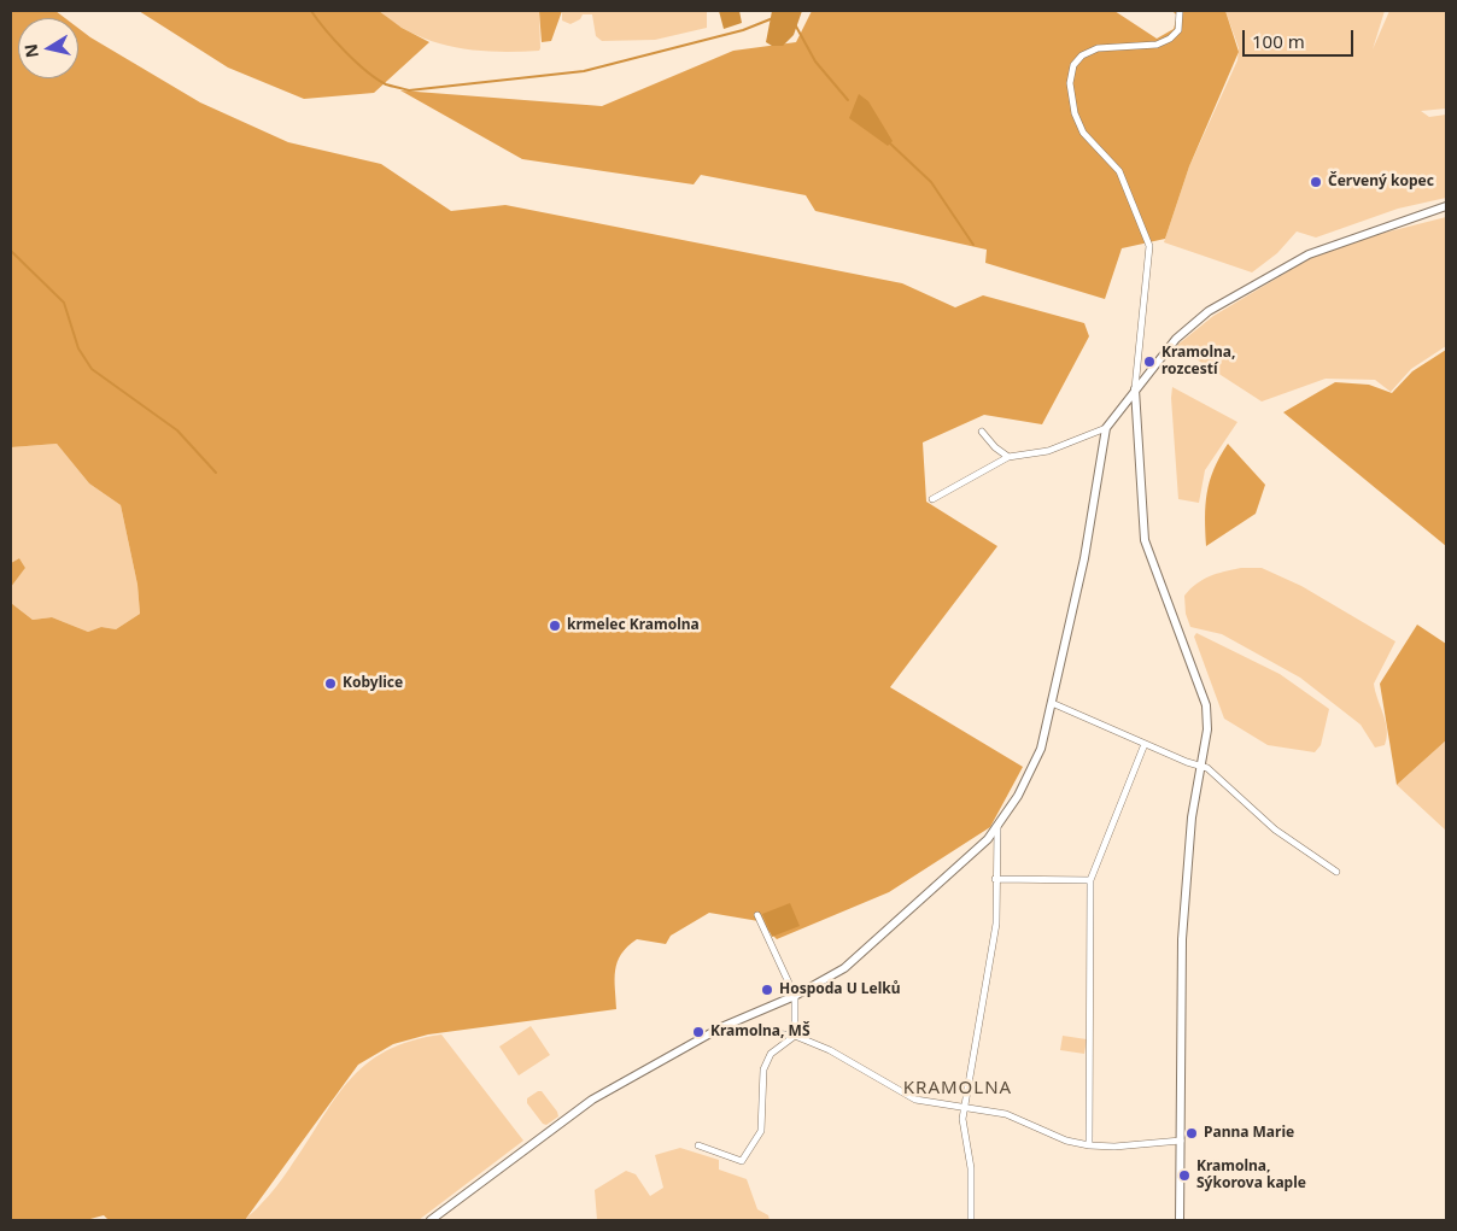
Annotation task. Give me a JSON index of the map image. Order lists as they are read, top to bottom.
{
  "districts": ["KRAMOLNA"],
  "places": [
    "Červený kopec",
    "Kramolna, rozcestí",
    "krmelec Kramolna",
    "Kobylice",
    "Hospoda U Lelků",
    "Kramolna, MŠ",
    "Panna Marie",
    "Kramolna, Sýkorova kaple"
  ],
  "scale_bar": "100 m",
  "north": "left"
}
